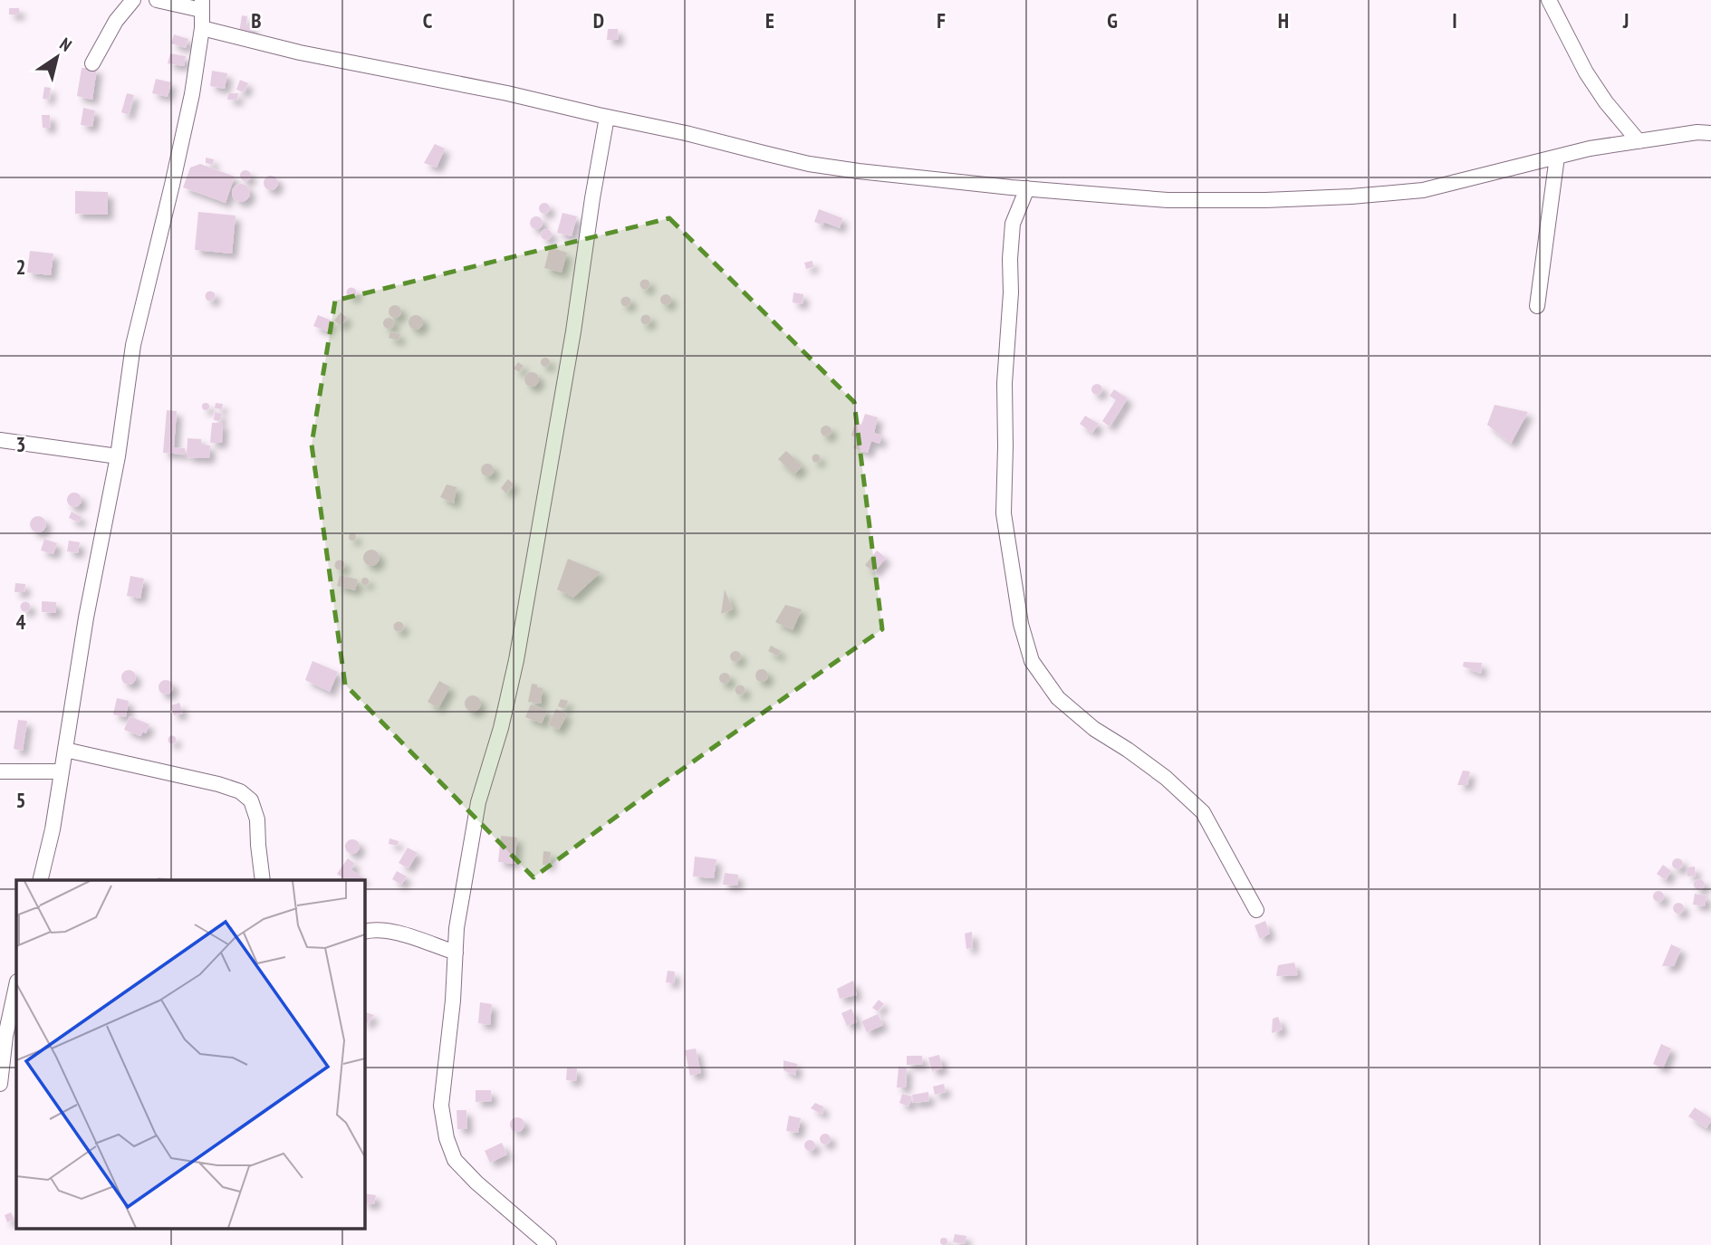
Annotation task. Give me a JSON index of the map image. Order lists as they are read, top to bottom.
{
  "north": "top right",
  "grid": {
    "columns": [
      "B",
      "C",
      "D",
      "E",
      "F",
      "G",
      "H",
      "I",
      "J"
    ],
    "rows": [
      "2",
      "3",
      "4",
      "5"
    ]
  }
}
